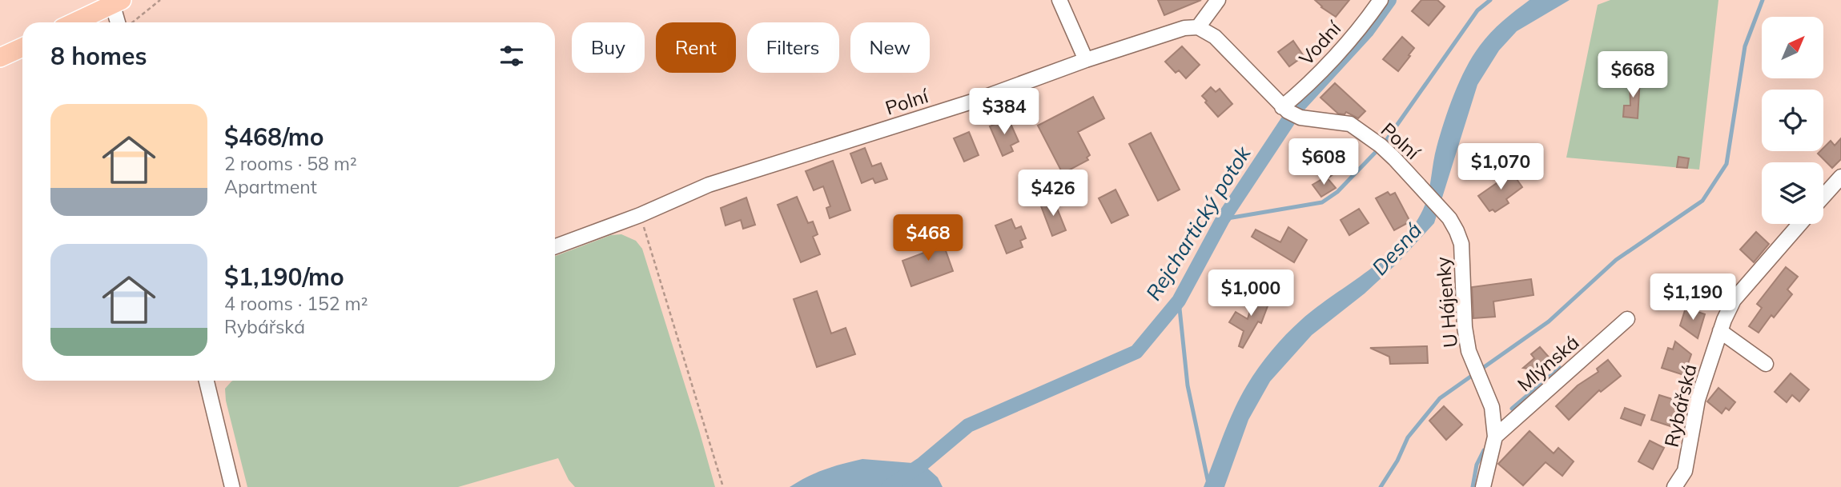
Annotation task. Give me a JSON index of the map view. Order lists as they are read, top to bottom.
{
  "streets": {
    "street": [
      "Vodní",
      "Polní",
      "U Hájenky",
      "Mlýnská",
      "Rybářská"
    ]
  },
  "crossings": [
    ["Vodní", "Polní"],
    ["Polní", "U Hájenky"],
    ["U Hájenky", "Mlýnská"]
  ],
  "water": ["Rejchartický potok", "Desná"],
  "north": "top right",
  "page": {
    "chip": [
      "Buy",
      "Rent",
      "Filters",
      "New"
    ],
    "heading": "8 homes",
    "price": [
      "$668",
      "$384",
      "$608",
      "$1,070",
      "$426",
      "$468",
      "$1,000",
      "$1,190"
    ],
    "list": [
      {
        "name": "$468/mo",
        "note": "2 rooms · 58 m² · Apartment"
      },
      {
        "name": "$1,190/mo",
        "note": "4 rooms · 152 m² · Rybářská"
      }
    ]
  }
}
